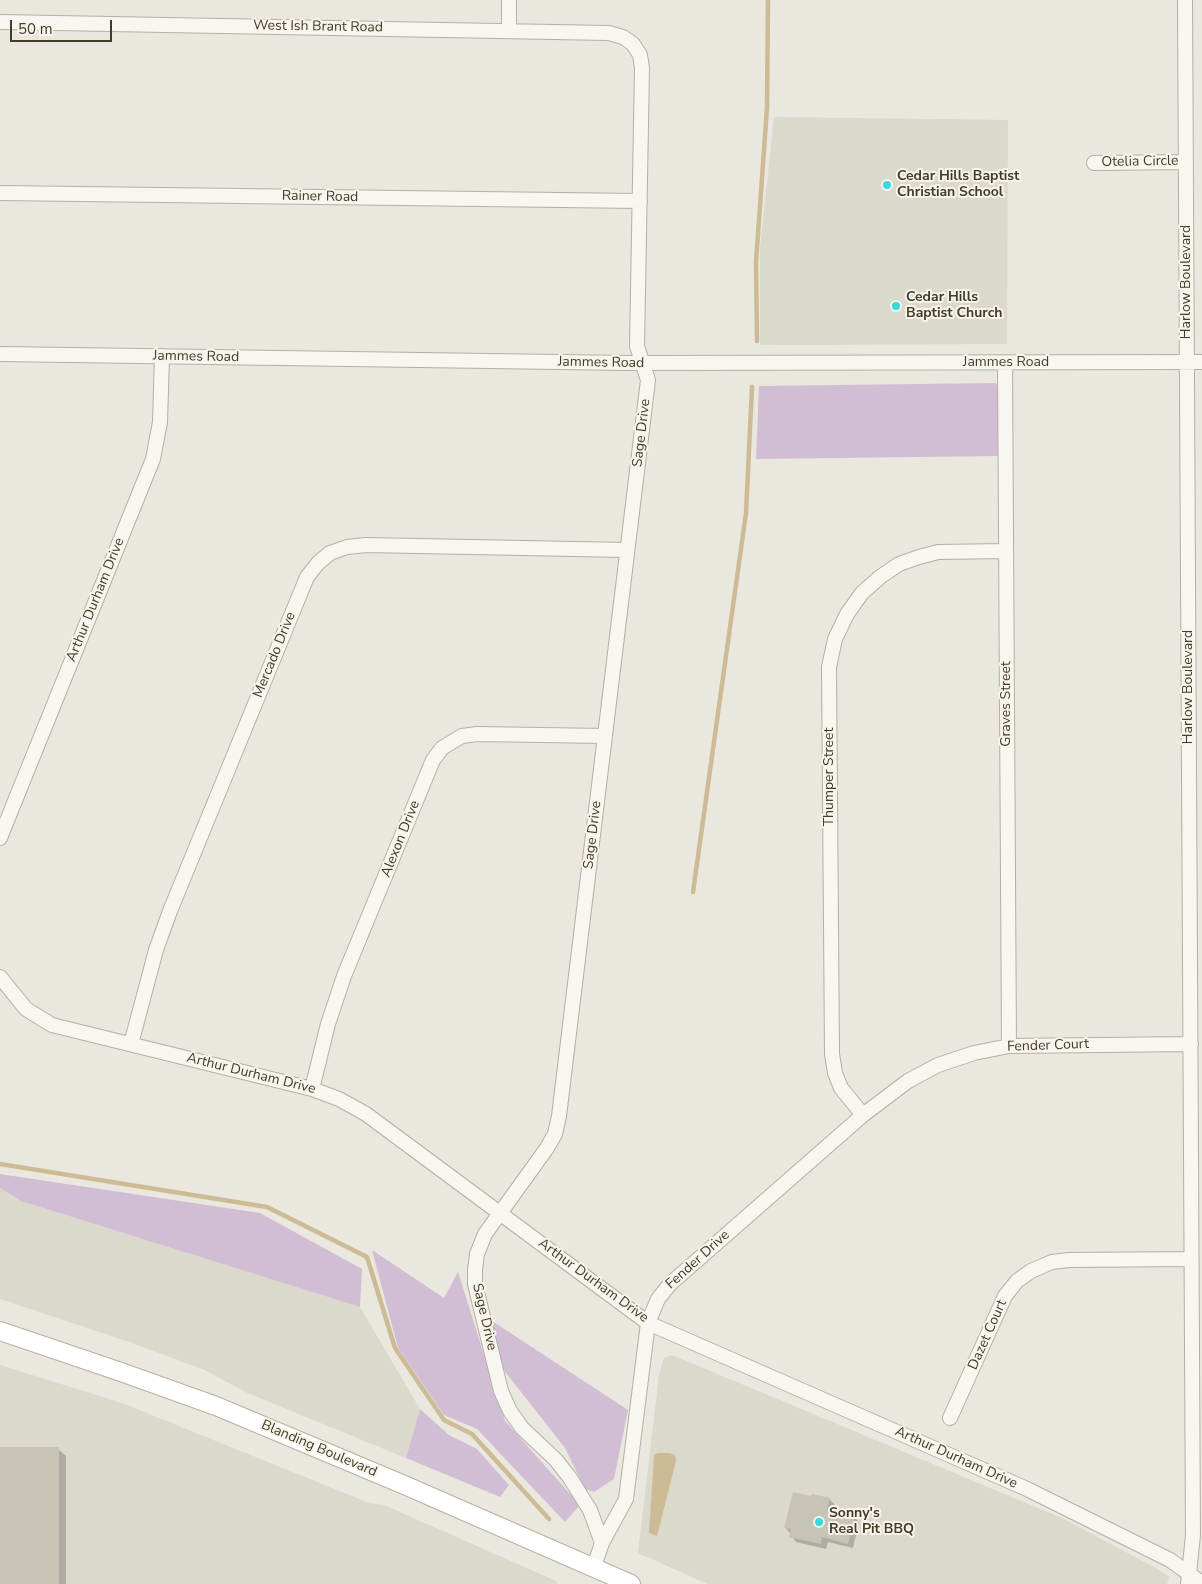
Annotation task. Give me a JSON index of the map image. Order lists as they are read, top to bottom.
{
  "streets": {
    "main road": ["Blanding Boulevard"],
    "street": [
      "West Ish Brant Road",
      "Otelia Circle",
      "Rainer Road",
      "Harlow Boulevard",
      "Jammes Road",
      "Sage Drive",
      "Arthur Durham Drive",
      "Mercado Drive",
      "Graves Street",
      "Thumper Street",
      "Alexon Drive",
      "Fender Court",
      "Fender Drive",
      "Dazet Court"
    ]
  },
  "crossings": [
    ["West Ish Brant Road", "Sage Drive"],
    ["Otelia Circle", "Harlow Boulevard"],
    ["Rainer Road", "Sage Drive"],
    ["Harlow Boulevard", "Jammes Road"],
    ["Harlow Boulevard", "Arthur Durham Drive"],
    ["Harlow Boulevard", "Fender Court"],
    ["Harlow Boulevard", "Dazet Court"],
    ["Jammes Road", "Sage Drive"],
    ["Jammes Road", "Arthur Durham Drive"],
    ["Jammes Road", "Graves Street"],
    ["Sage Drive", "Arthur Durham Drive"],
    ["Sage Drive", "Mercado Drive"],
    ["Sage Drive", "Alexon Drive"],
    ["Sage Drive", "Fender Drive"],
    ["Arthur Durham Drive", "Mercado Drive"],
    ["Arthur Durham Drive", "Alexon Drive"],
    ["Arthur Durham Drive", "Fender Drive"],
    ["Graves Street", "Thumper Street"],
    ["Graves Street", "Fender Court"],
    ["Thumper Street", "Fender Court"],
    ["Thumper Street", "Fender Drive"],
    ["Fender Court", "Fender Drive"]
  ],
  "places": ["Cedar Hills Baptist Christian School", "Cedar Hills Baptist Church", "Sonny's Real Pit BBQ"],
  "scale_bar": "50 m"
}
